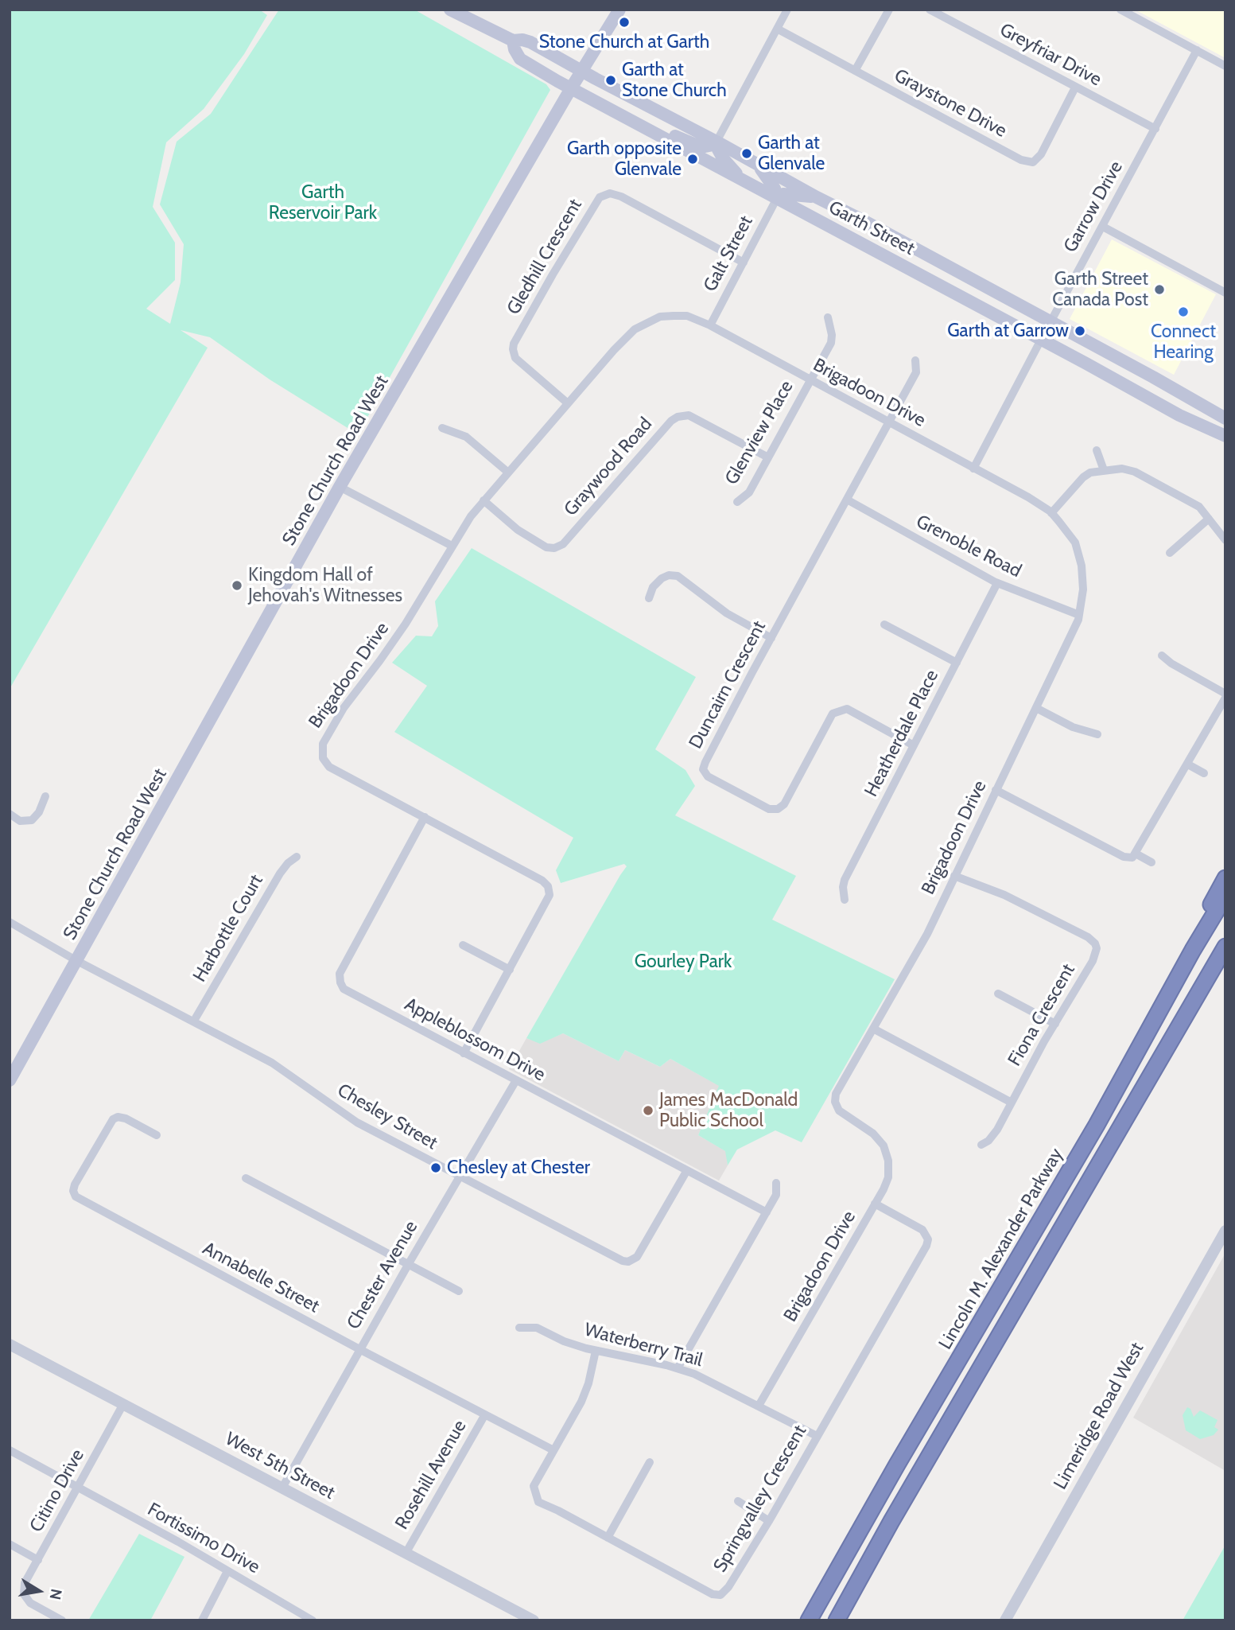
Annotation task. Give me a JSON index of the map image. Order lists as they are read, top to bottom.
{
  "streets": {
    "highway": ["Lincoln M. Alexander Parkway"],
    "main road": ["Garth Street", "Stone Church Road West"],
    "street": [
      "Greyfriar Drive",
      "Graystone Drive",
      "Garrow Drive",
      "Galt Street",
      "Gledhill Crescent",
      "Brigadoon Drive",
      "Glenview Place",
      "Graywood Road",
      "Grenoble Road",
      "Duncairn Crescent",
      "Heatherdale Place",
      "Harbottle Court",
      "Fiona Crescent",
      "Appleblossom Drive",
      "Chesley Street",
      "Chester Avenue",
      "Annabelle Street",
      "Waterberry Trail",
      "Limeridge Road West",
      "West 5th Street",
      "Rosehill Avenue",
      "Citino Drive",
      "Springvalley Crescent",
      "Fortissimo Drive"
    ]
  },
  "crossings": [
    ["Greyfriar Drive", "Graystone Drive"],
    ["Greyfriar Drive", "Garrow Drive"],
    ["Garrow Drive", "Garth Street"],
    ["Garrow Drive", "Brigadoon Drive"],
    ["Garth Street", "Galt Street"],
    ["Garth Street", "Stone Church Road West"],
    ["Galt Street", "Gledhill Crescent"],
    ["Galt Street", "Brigadoon Drive"],
    ["Gledhill Crescent", "Brigadoon Drive"],
    ["Brigadoon Drive", "Glenview Place"],
    ["Brigadoon Drive", "Graywood Road"],
    ["Brigadoon Drive", "Grenoble Road"],
    ["Brigadoon Drive", "Duncairn Crescent"],
    ["Brigadoon Drive", "Fiona Crescent"],
    ["Brigadoon Drive", "Appleblossom Drive"],
    ["Brigadoon Drive", "Waterberry Trail"],
    ["Brigadoon Drive", "Springvalley Crescent"],
    ["Glenview Place", "Graywood Road"],
    ["Stone Church Road West", "Chesley Street"],
    ["Grenoble Road", "Duncairn Crescent"],
    ["Grenoble Road", "Heatherdale Place"],
    ["Duncairn Crescent", "Heatherdale Place"],
    ["Harbottle Court", "Chesley Street"],
    ["Appleblossom Drive", "Chesley Street"],
    ["Appleblossom Drive", "Chester Avenue"],
    ["Chesley Street", "Chester Avenue"],
    ["Chester Avenue", "Annabelle Street"],
    ["Chester Avenue", "West 5th Street"],
    ["Annabelle Street", "Rosehill Avenue"],
    ["Annabelle Street", "Springvalley Crescent"],
    ["Waterberry Trail", "Springvalley Crescent"],
    ["West 5th Street", "Rosehill Avenue"],
    ["West 5th Street", "Citino Drive"],
    ["Citino Drive", "Fortissimo Drive"]
  ],
  "parks": ["Garth Reservoir Park", "Gourley Park"],
  "places": [
    "Stone Church at Garth",
    "Garth at Stone Church",
    "Garth at Glenvale",
    "Garth opposite Glenvale",
    "Garth Street Canada Post",
    "Connect Hearing",
    "Garth at Garrow",
    "Kingdom Hall of Jehovah's Witnesses",
    "James MacDonald Public School",
    "Chesley at Chester"
  ],
  "north": "right"
}
